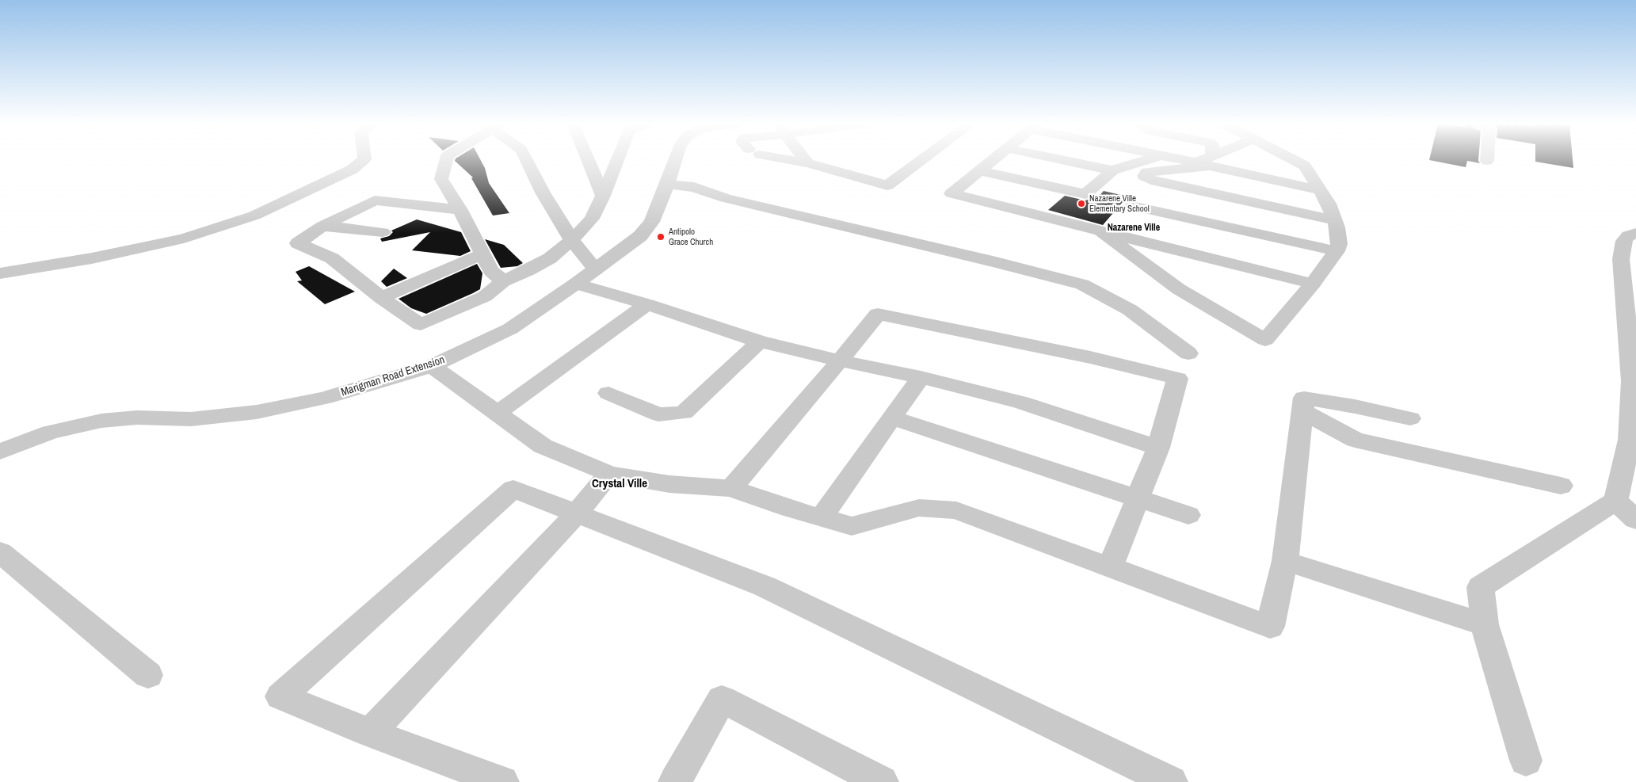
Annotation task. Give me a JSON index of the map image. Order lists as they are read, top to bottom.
{
  "streets": {
    "street": ["Marigman Road Extension"]
  },
  "districts": ["Nazarene Ville", "Crystal Ville"],
  "places": ["Nazarene Ville Elementary School", "Antipolo Grace Church"]
}
